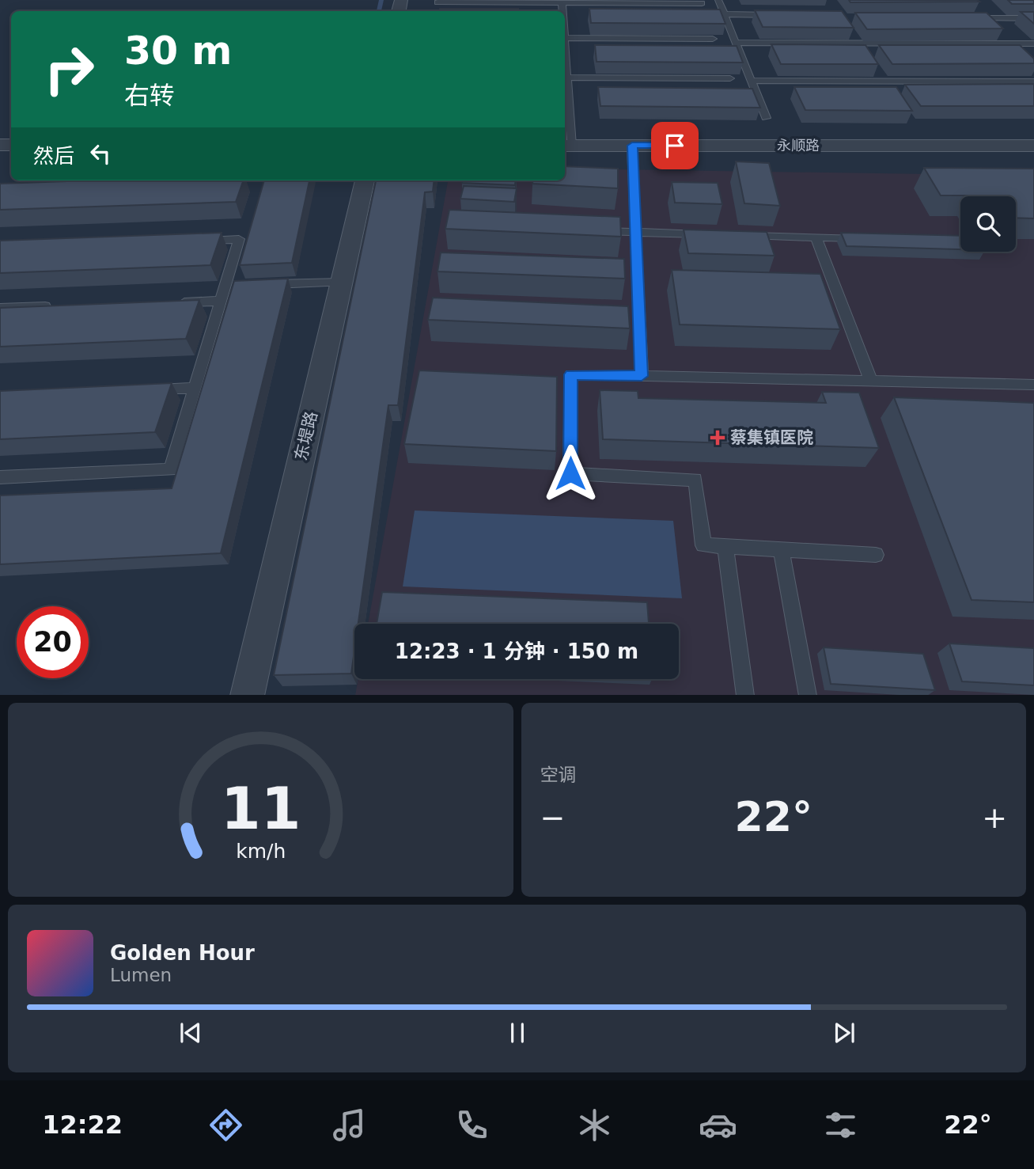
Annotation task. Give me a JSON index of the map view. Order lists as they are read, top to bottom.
{
  "streets": {
    "street": ["永顺路", "东堤路"]
  },
  "places": {
    "health": ["蔡集镇医院"]
  },
  "page": {
    "turn": ["30 m", "右转"],
    "then": "然后",
    "limit": "20",
    "trip": "12:23 · 1 分钟 · 150 m",
    "tile": "空调",
    "heat": ["−", "22°", "+"],
    "song": ["Golden Hour", "Lumen"],
    "tabs": ["12:22", "22°"],
    "gauge": ["11", "km/h"]
  }
}
